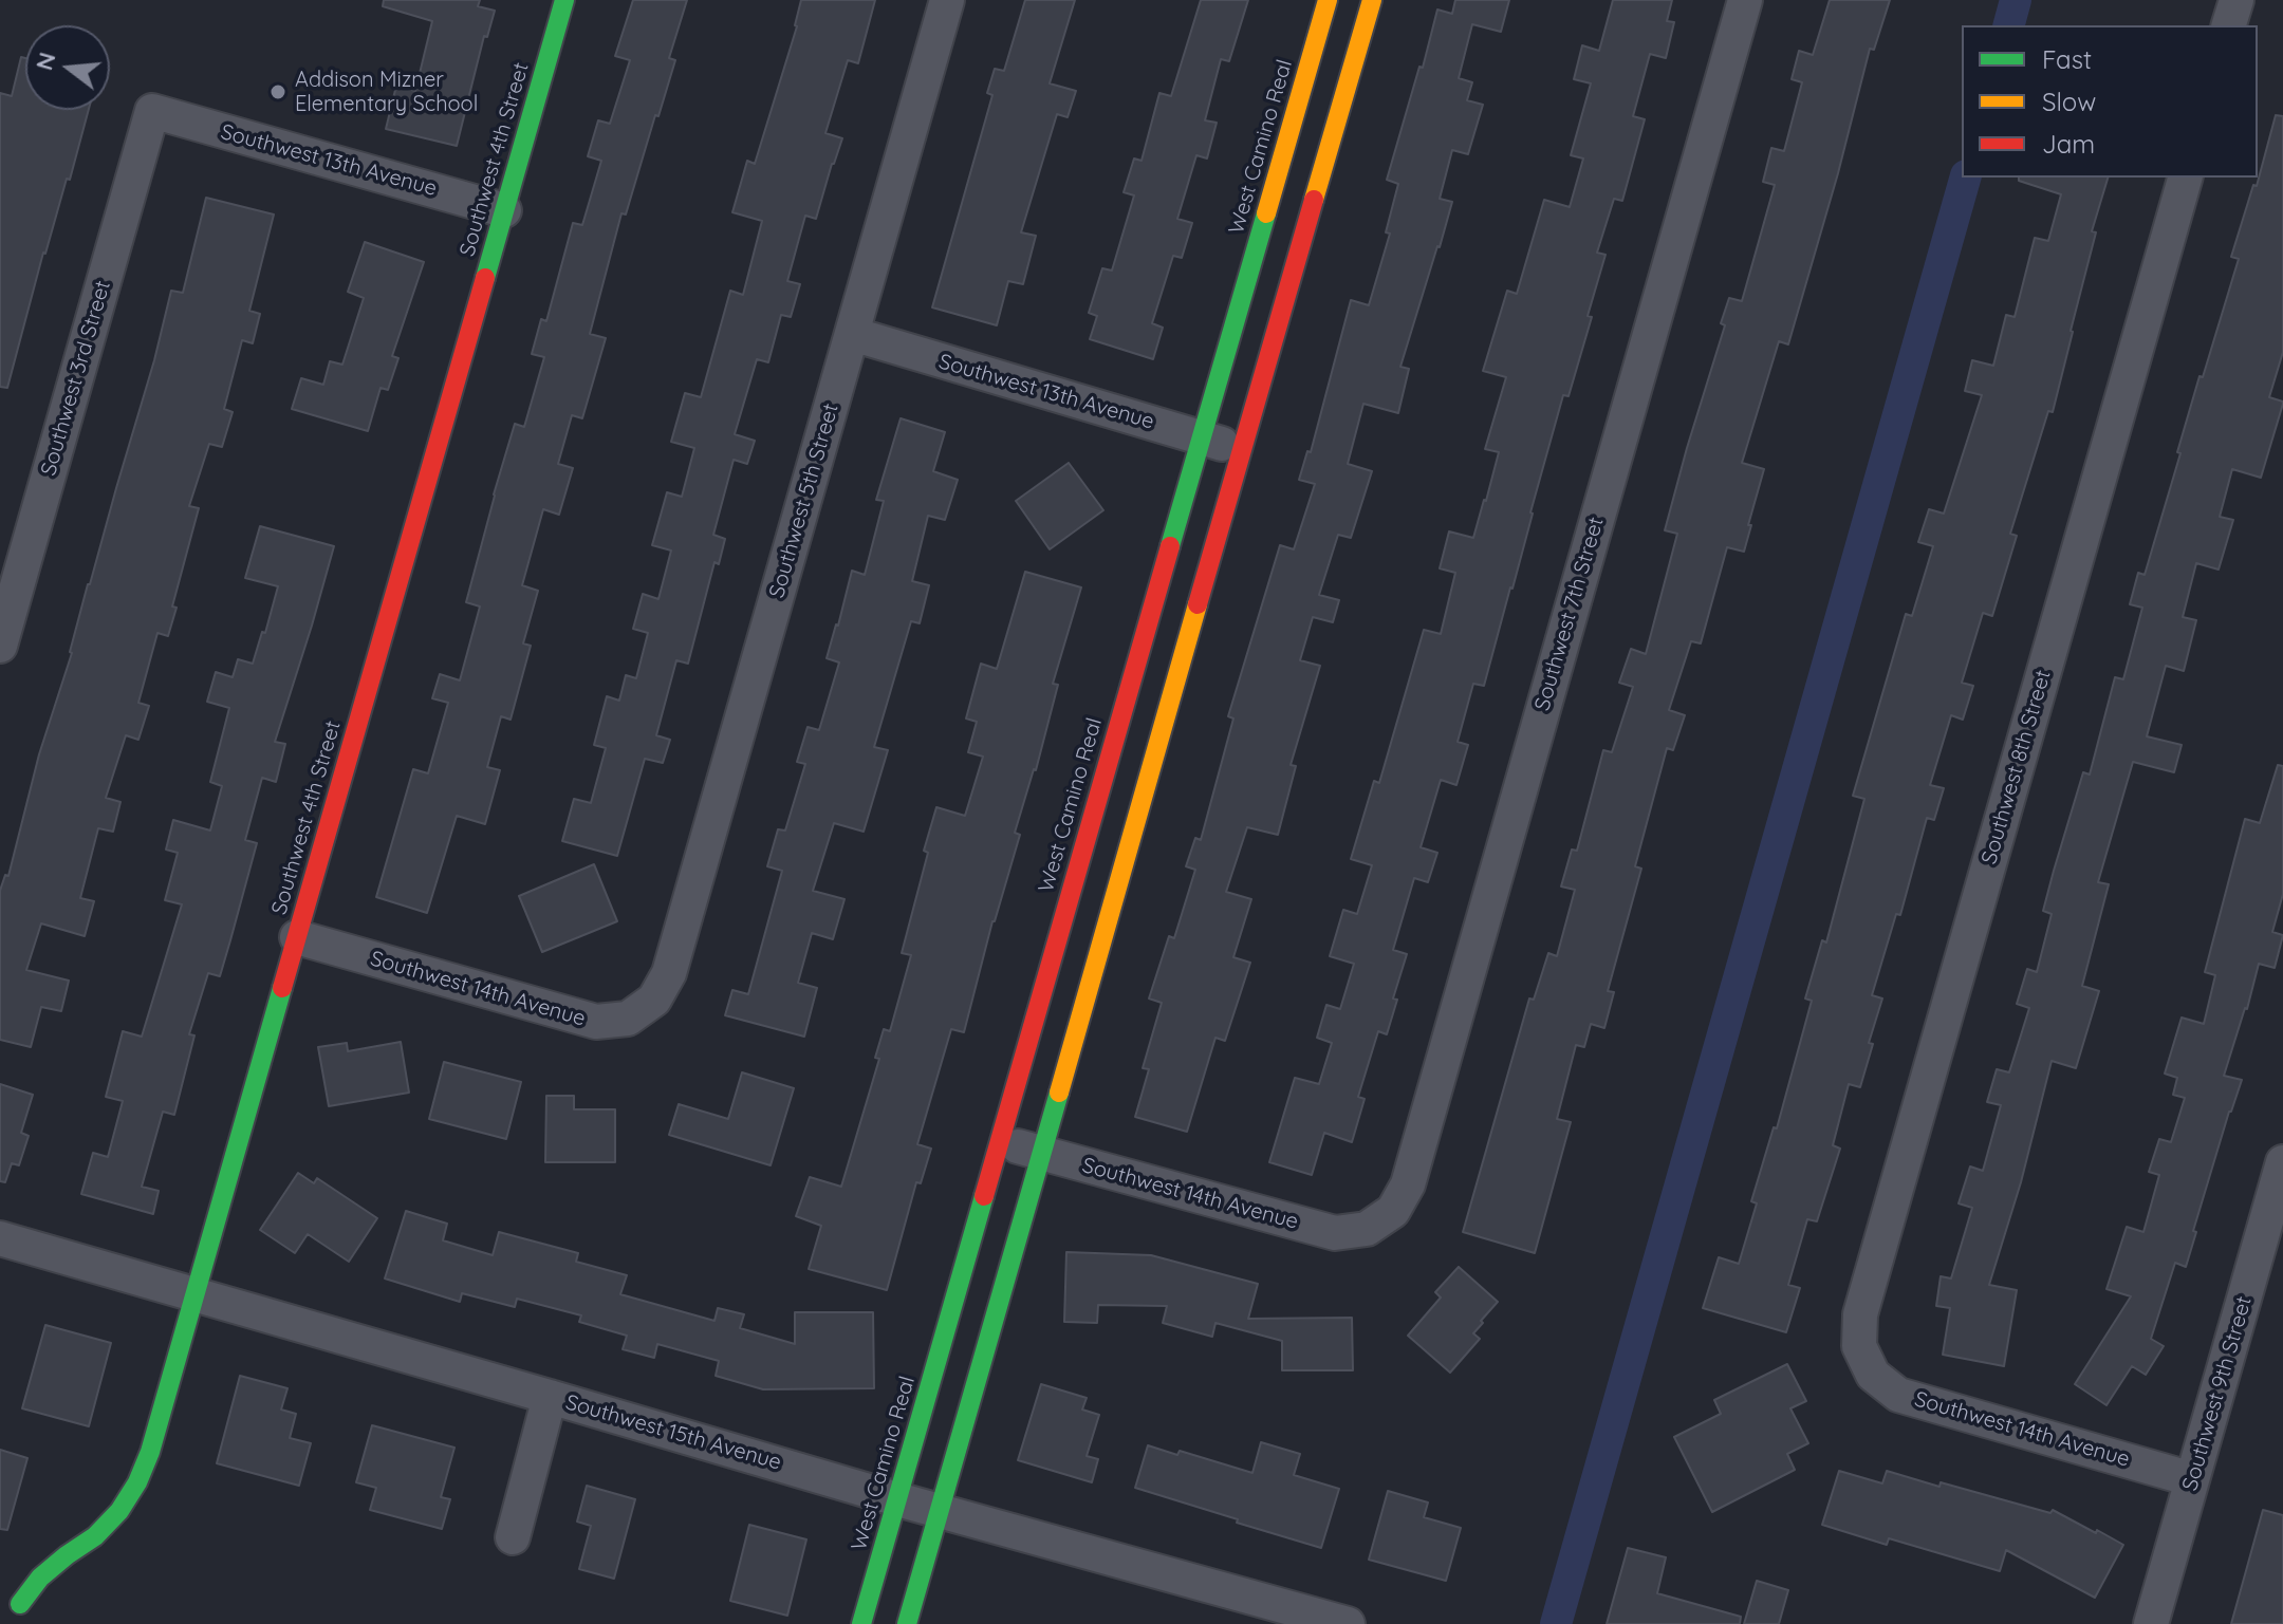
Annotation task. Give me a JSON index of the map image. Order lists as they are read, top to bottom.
{
  "streets": {
    "street": [
      "West Camino Real",
      "Southwest 4th Street",
      "Southwest 13th Avenue",
      "Southwest 3rd Street",
      "Southwest 5th Street",
      "Southwest 7th Street",
      "Southwest 8th Street",
      "Southwest 14th Avenue",
      "Southwest 9th Street",
      "Southwest 15th Avenue"
    ]
  },
  "crossings": [
    ["West Camino Real", "Southwest 13th Avenue"],
    ["West Camino Real", "Southwest 14th Avenue"],
    ["West Camino Real", "Southwest 15th Avenue"],
    ["Southwest 4th Street", "Southwest 13th Avenue"],
    ["Southwest 4th Street", "Southwest 14th Avenue"],
    ["Southwest 4th Street", "Southwest 15th Avenue"],
    ["Southwest 13th Avenue", "Southwest 3rd Street"],
    ["Southwest 13th Avenue", "Southwest 5th Street"],
    ["Southwest 5th Street", "Southwest 14th Avenue"],
    ["Southwest 7th Street", "Southwest 14th Avenue"],
    ["Southwest 8th Street", "Southwest 14th Avenue"],
    ["Southwest 14th Avenue", "Southwest 9th Street"]
  ],
  "places": ["Addison Mizner Elementary School"],
  "legend": ["Fast", "Slow", "Jam"],
  "north": "left"
}
